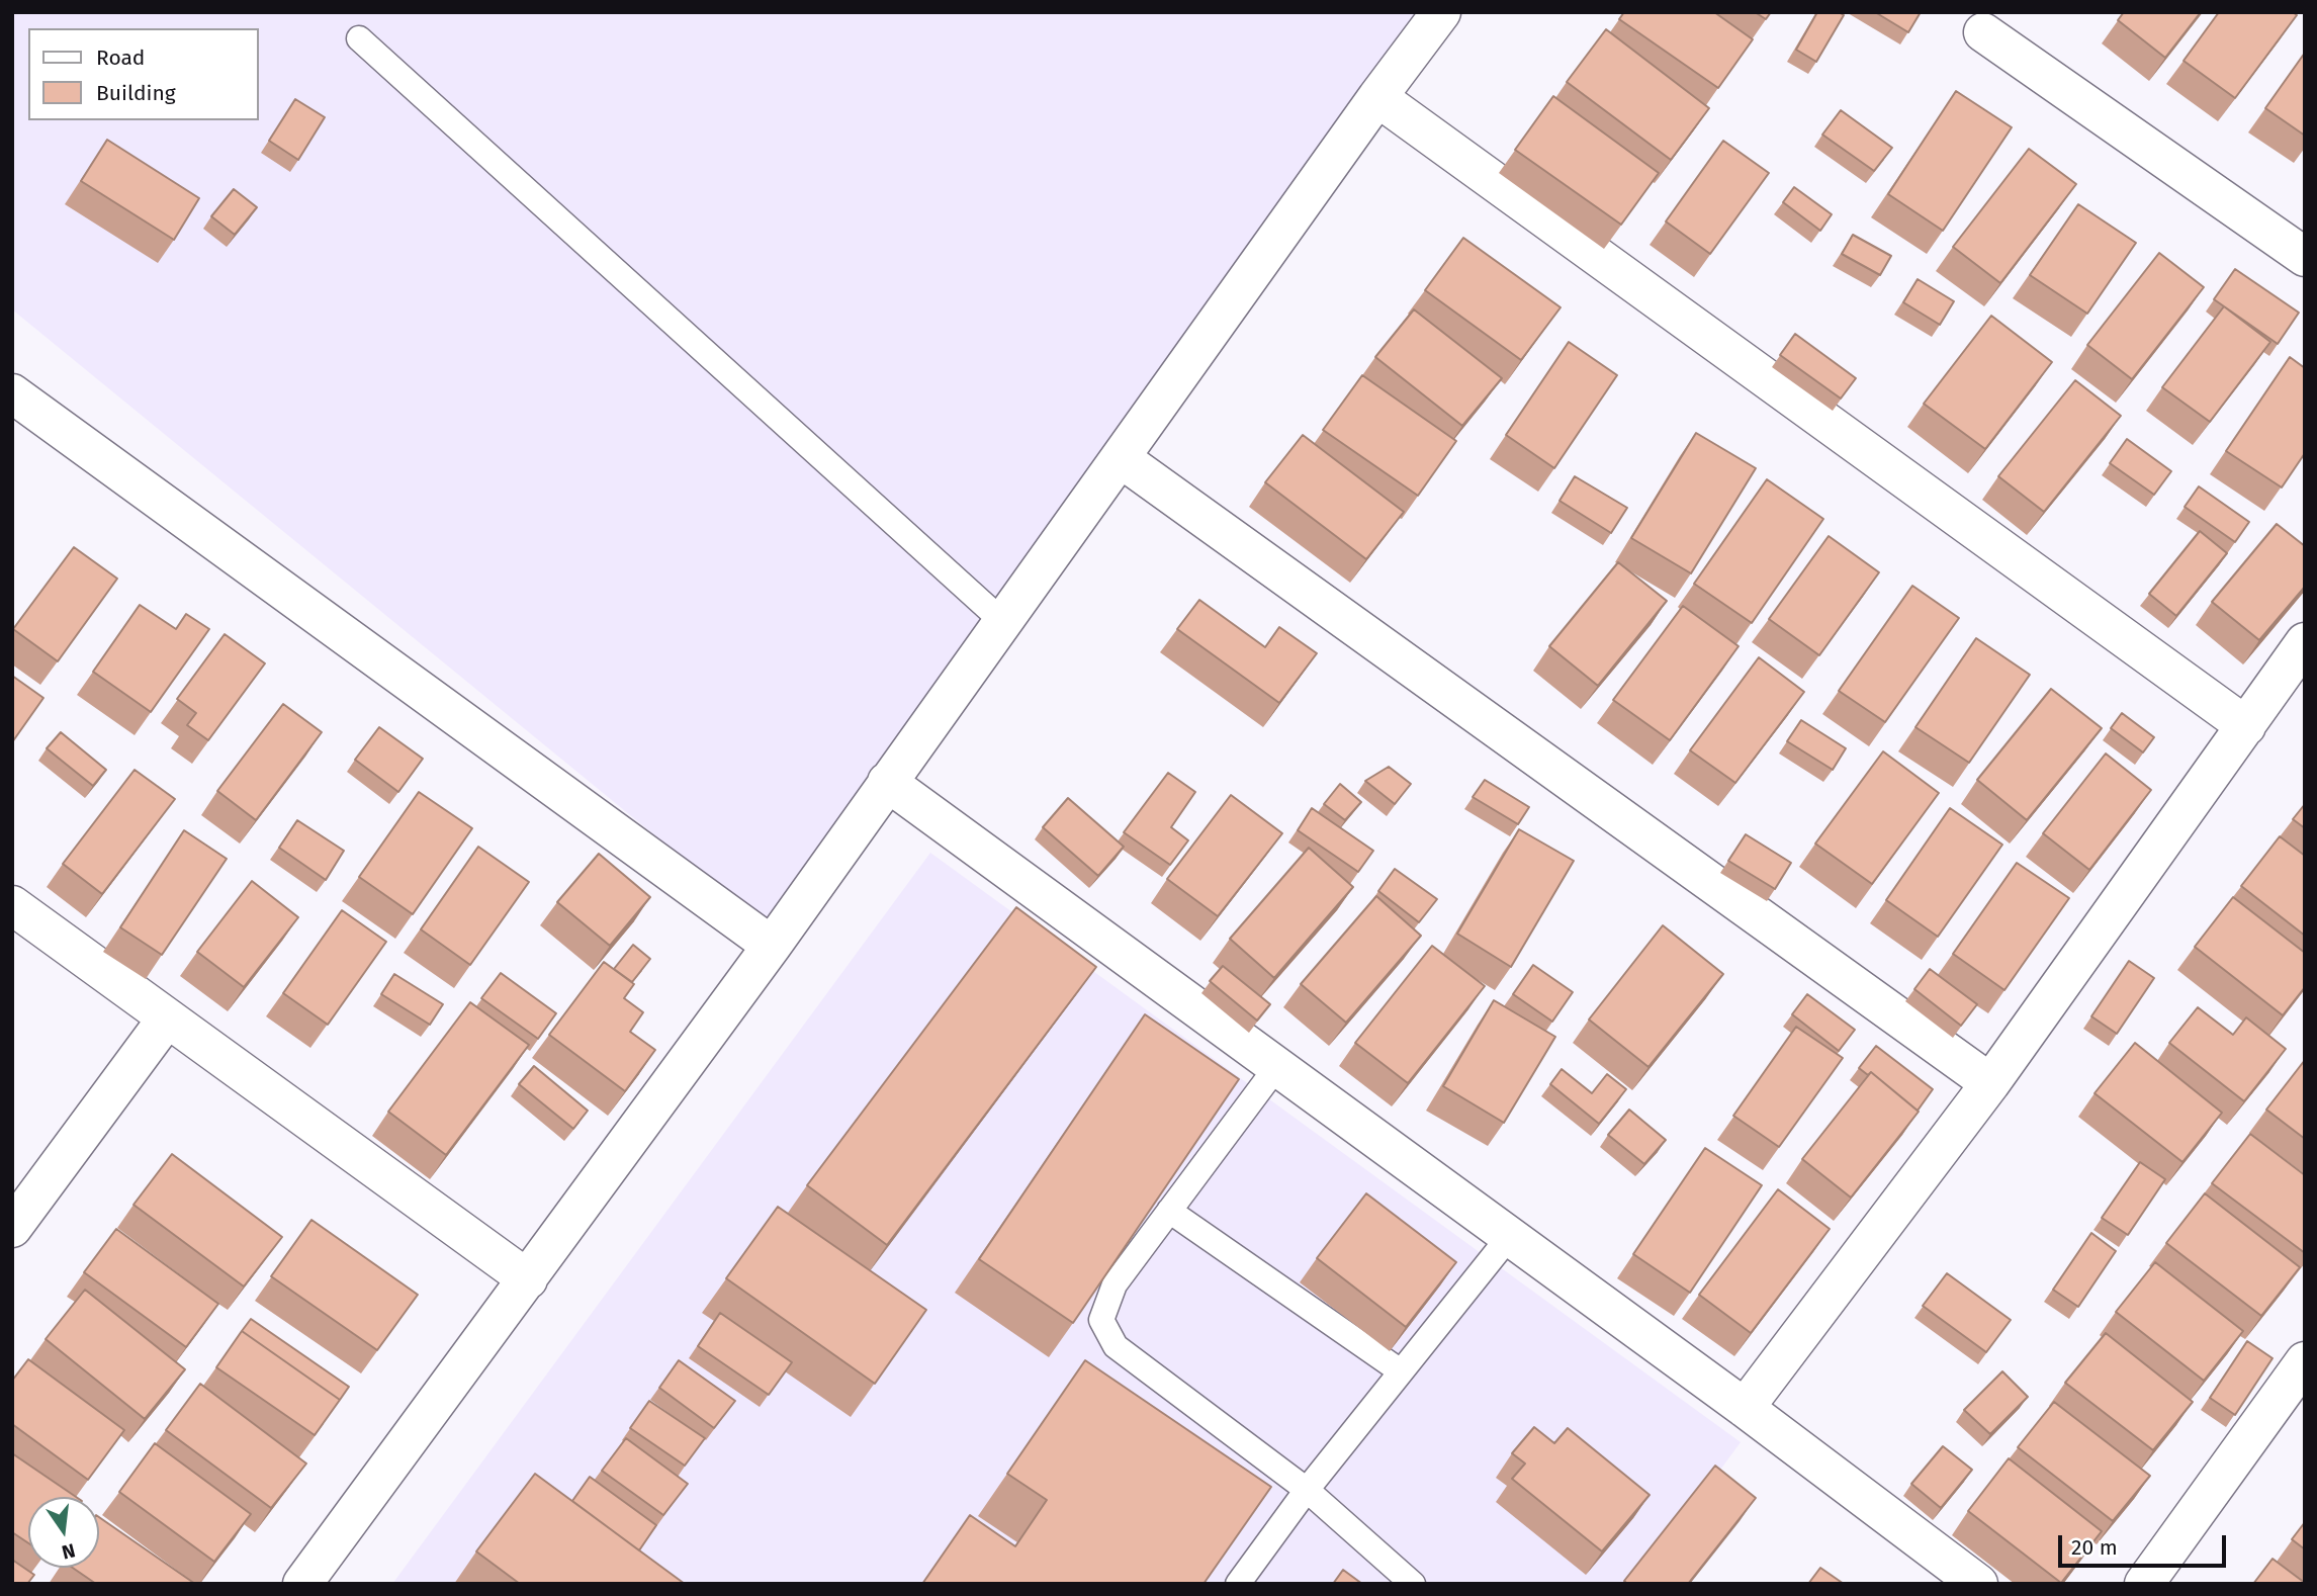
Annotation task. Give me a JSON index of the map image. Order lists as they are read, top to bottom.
{
  "legend": ["Road", "Building"],
  "scale_bar": "20 m",
  "north": "bottom"
}
